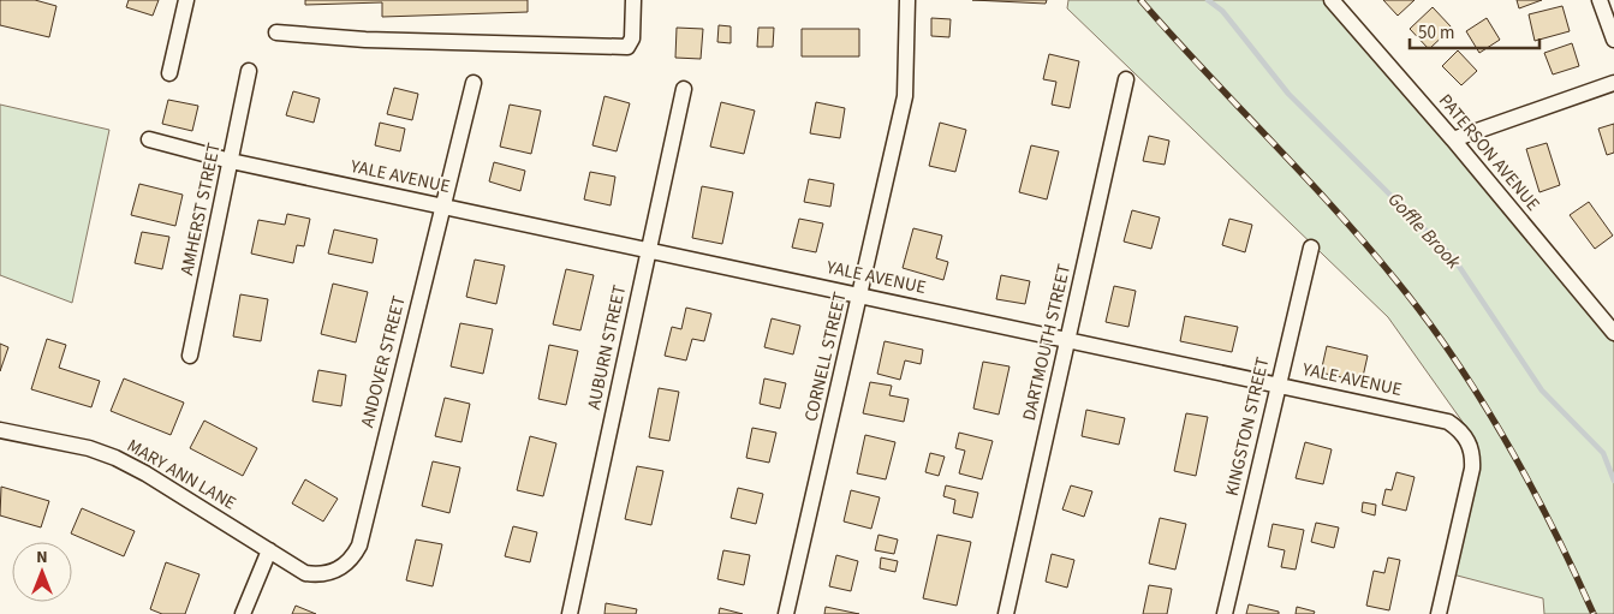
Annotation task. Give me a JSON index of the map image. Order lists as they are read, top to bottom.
{
  "streets": {
    "street": [
      "PATERSON AVENUE",
      "YALE AVENUE",
      "AMHERST STREET",
      "DARTMOUTH STREET",
      "AUBURN STREET",
      "CORNELL STREET",
      "ANDOVER STREET",
      "KINGSTON STREET",
      "MARY ANN LANE"
    ]
  },
  "crossings": [
    ["YALE AVENUE", "AMHERST STREET"],
    ["YALE AVENUE", "DARTMOUTH STREET"],
    ["YALE AVENUE", "AUBURN STREET"],
    ["YALE AVENUE", "CORNELL STREET"],
    ["YALE AVENUE", "ANDOVER STREET"],
    ["YALE AVENUE", "KINGSTON STREET"],
    ["ANDOVER STREET", "MARY ANN LANE"]
  ],
  "water": ["Goffle Brook"],
  "scale_bar": "50 m",
  "north": "top"
}
